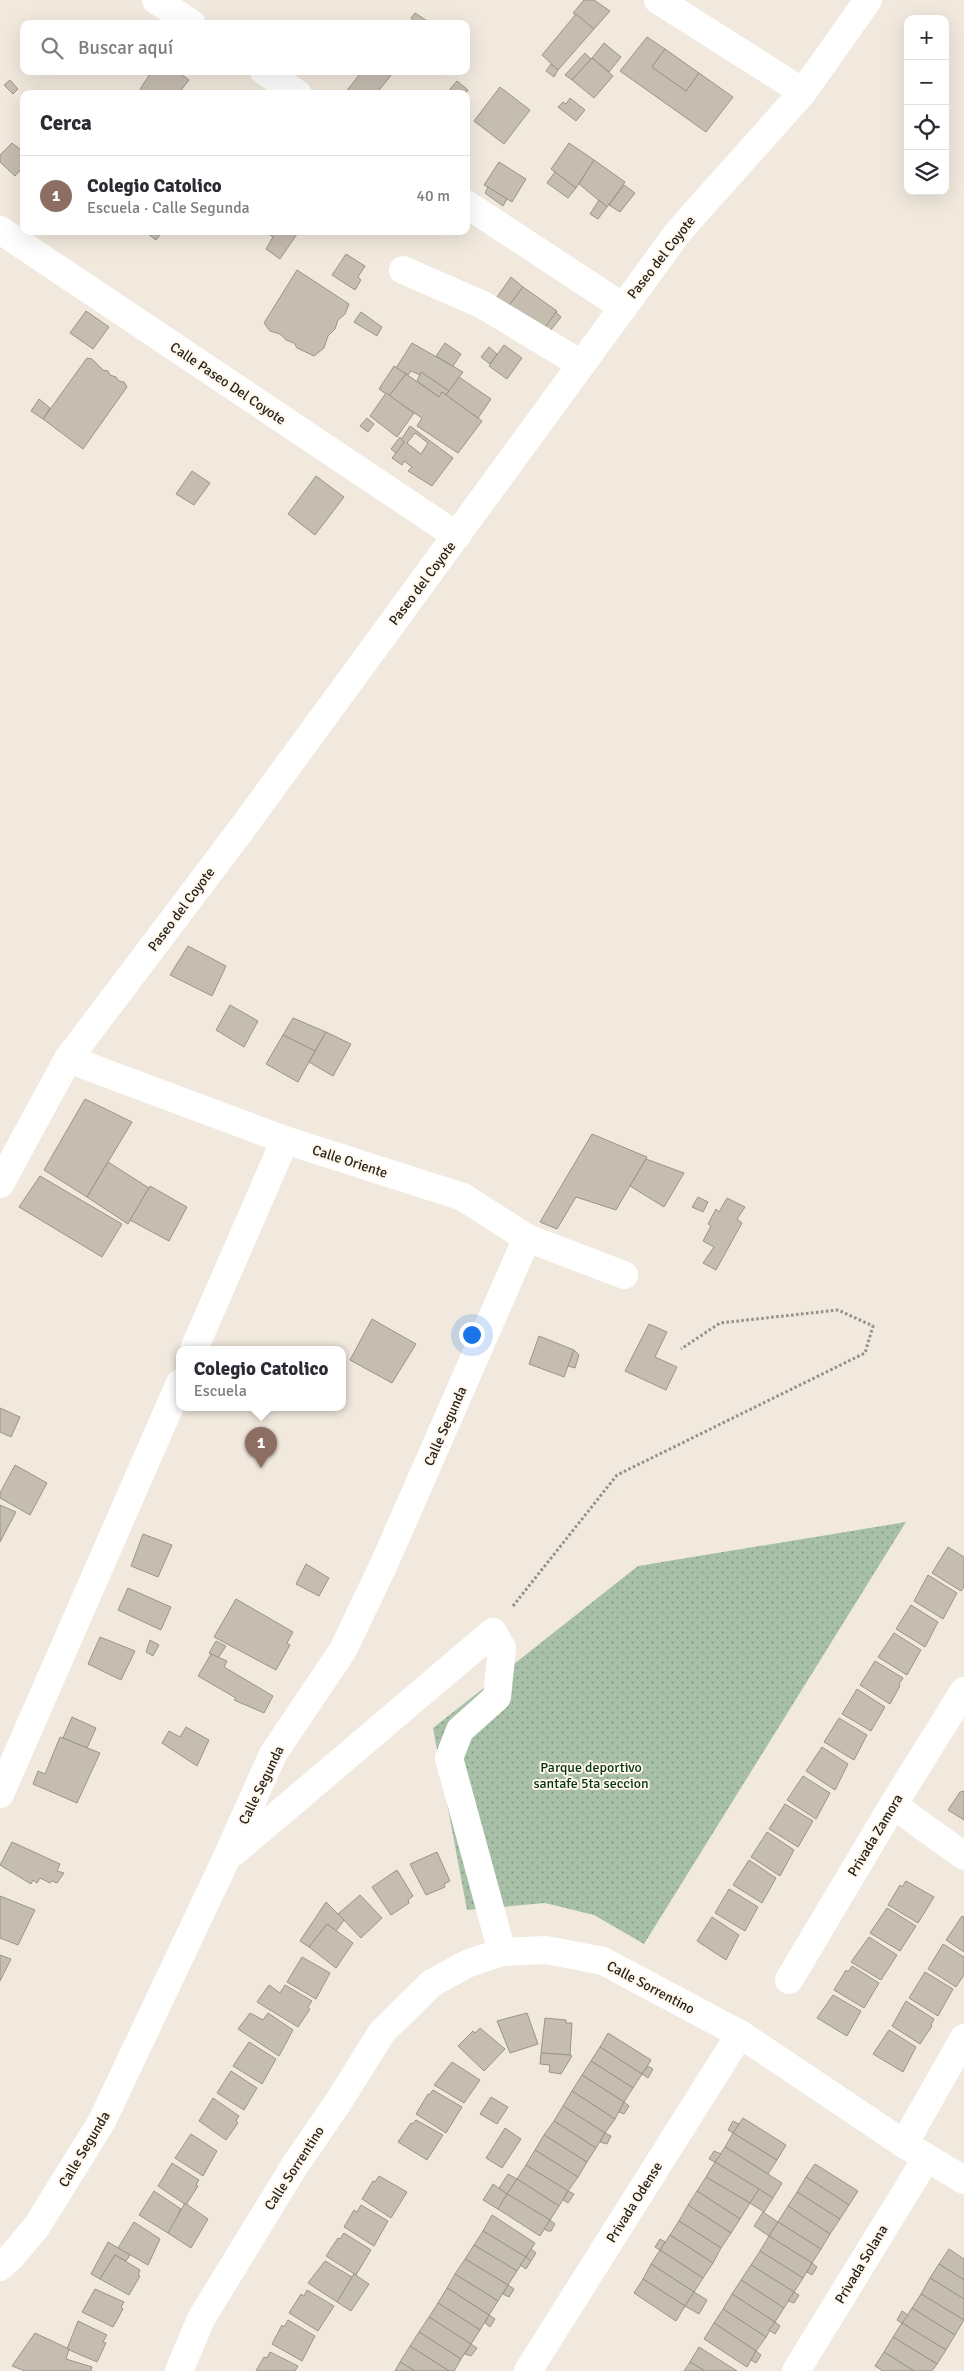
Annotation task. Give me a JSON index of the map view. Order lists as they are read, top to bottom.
{
  "streets": {
    "street": [
      "Paseo del Coyote",
      "Calle Paseo Del Coyote",
      "Calle Oriente",
      "Calle Segunda",
      "Privada Zamora",
      "Calle Sorrentino",
      "Privada Odense",
      "Privada Solana"
    ]
  },
  "crossings": [
    ["Paseo del Coyote", "Calle Paseo Del Coyote"],
    ["Paseo del Coyote", "Calle Oriente"],
    ["Calle Oriente", "Calle Segunda"],
    ["Calle Sorrentino", "Privada Odense"],
    ["Calle Sorrentino", "Privada Solana"]
  ],
  "parks": ["Parque deportivo santafe 5ta seccion"],
  "page": {
    "map_buttons": ["+", "−"],
    "search": "Buscar aquí",
    "heading": "Cerca",
    "list": [
      {
        "mark": "1",
        "name": "Colegio Catolico",
        "note": "Escuela · Calle Segunda",
        "value": "40 m"
      }
    ],
    "popup": ["Colegio Catolico", "Escuela"],
    "pins": "1"
  }
}
